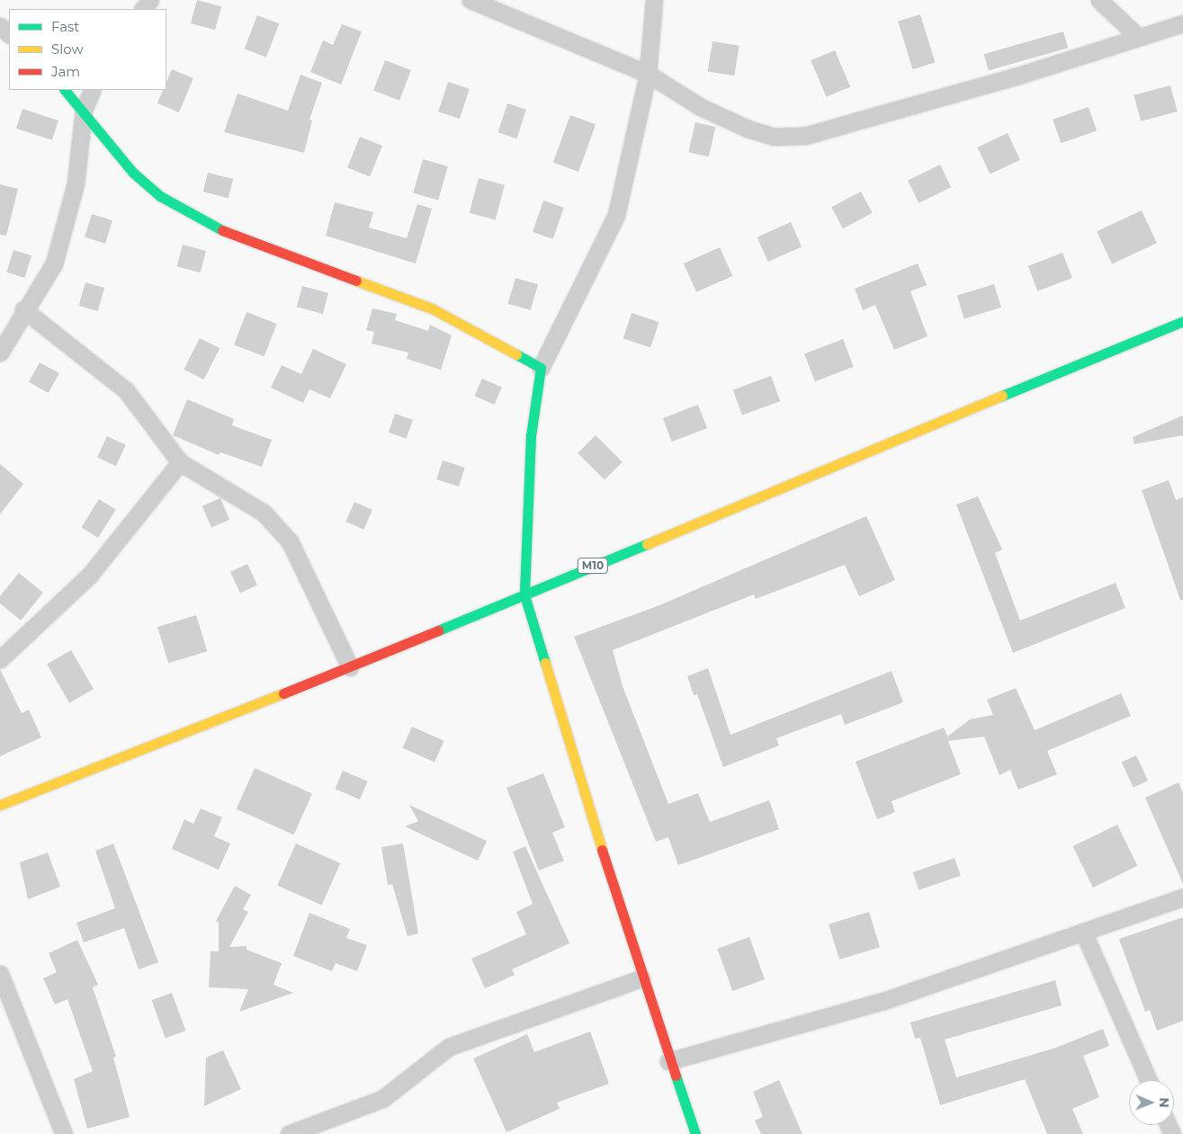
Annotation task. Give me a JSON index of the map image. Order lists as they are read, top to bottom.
{
  "streets": {
    "street": ["M10"]
  },
  "legend": ["Fast", "Slow", "Jam"],
  "north": "right"
}
